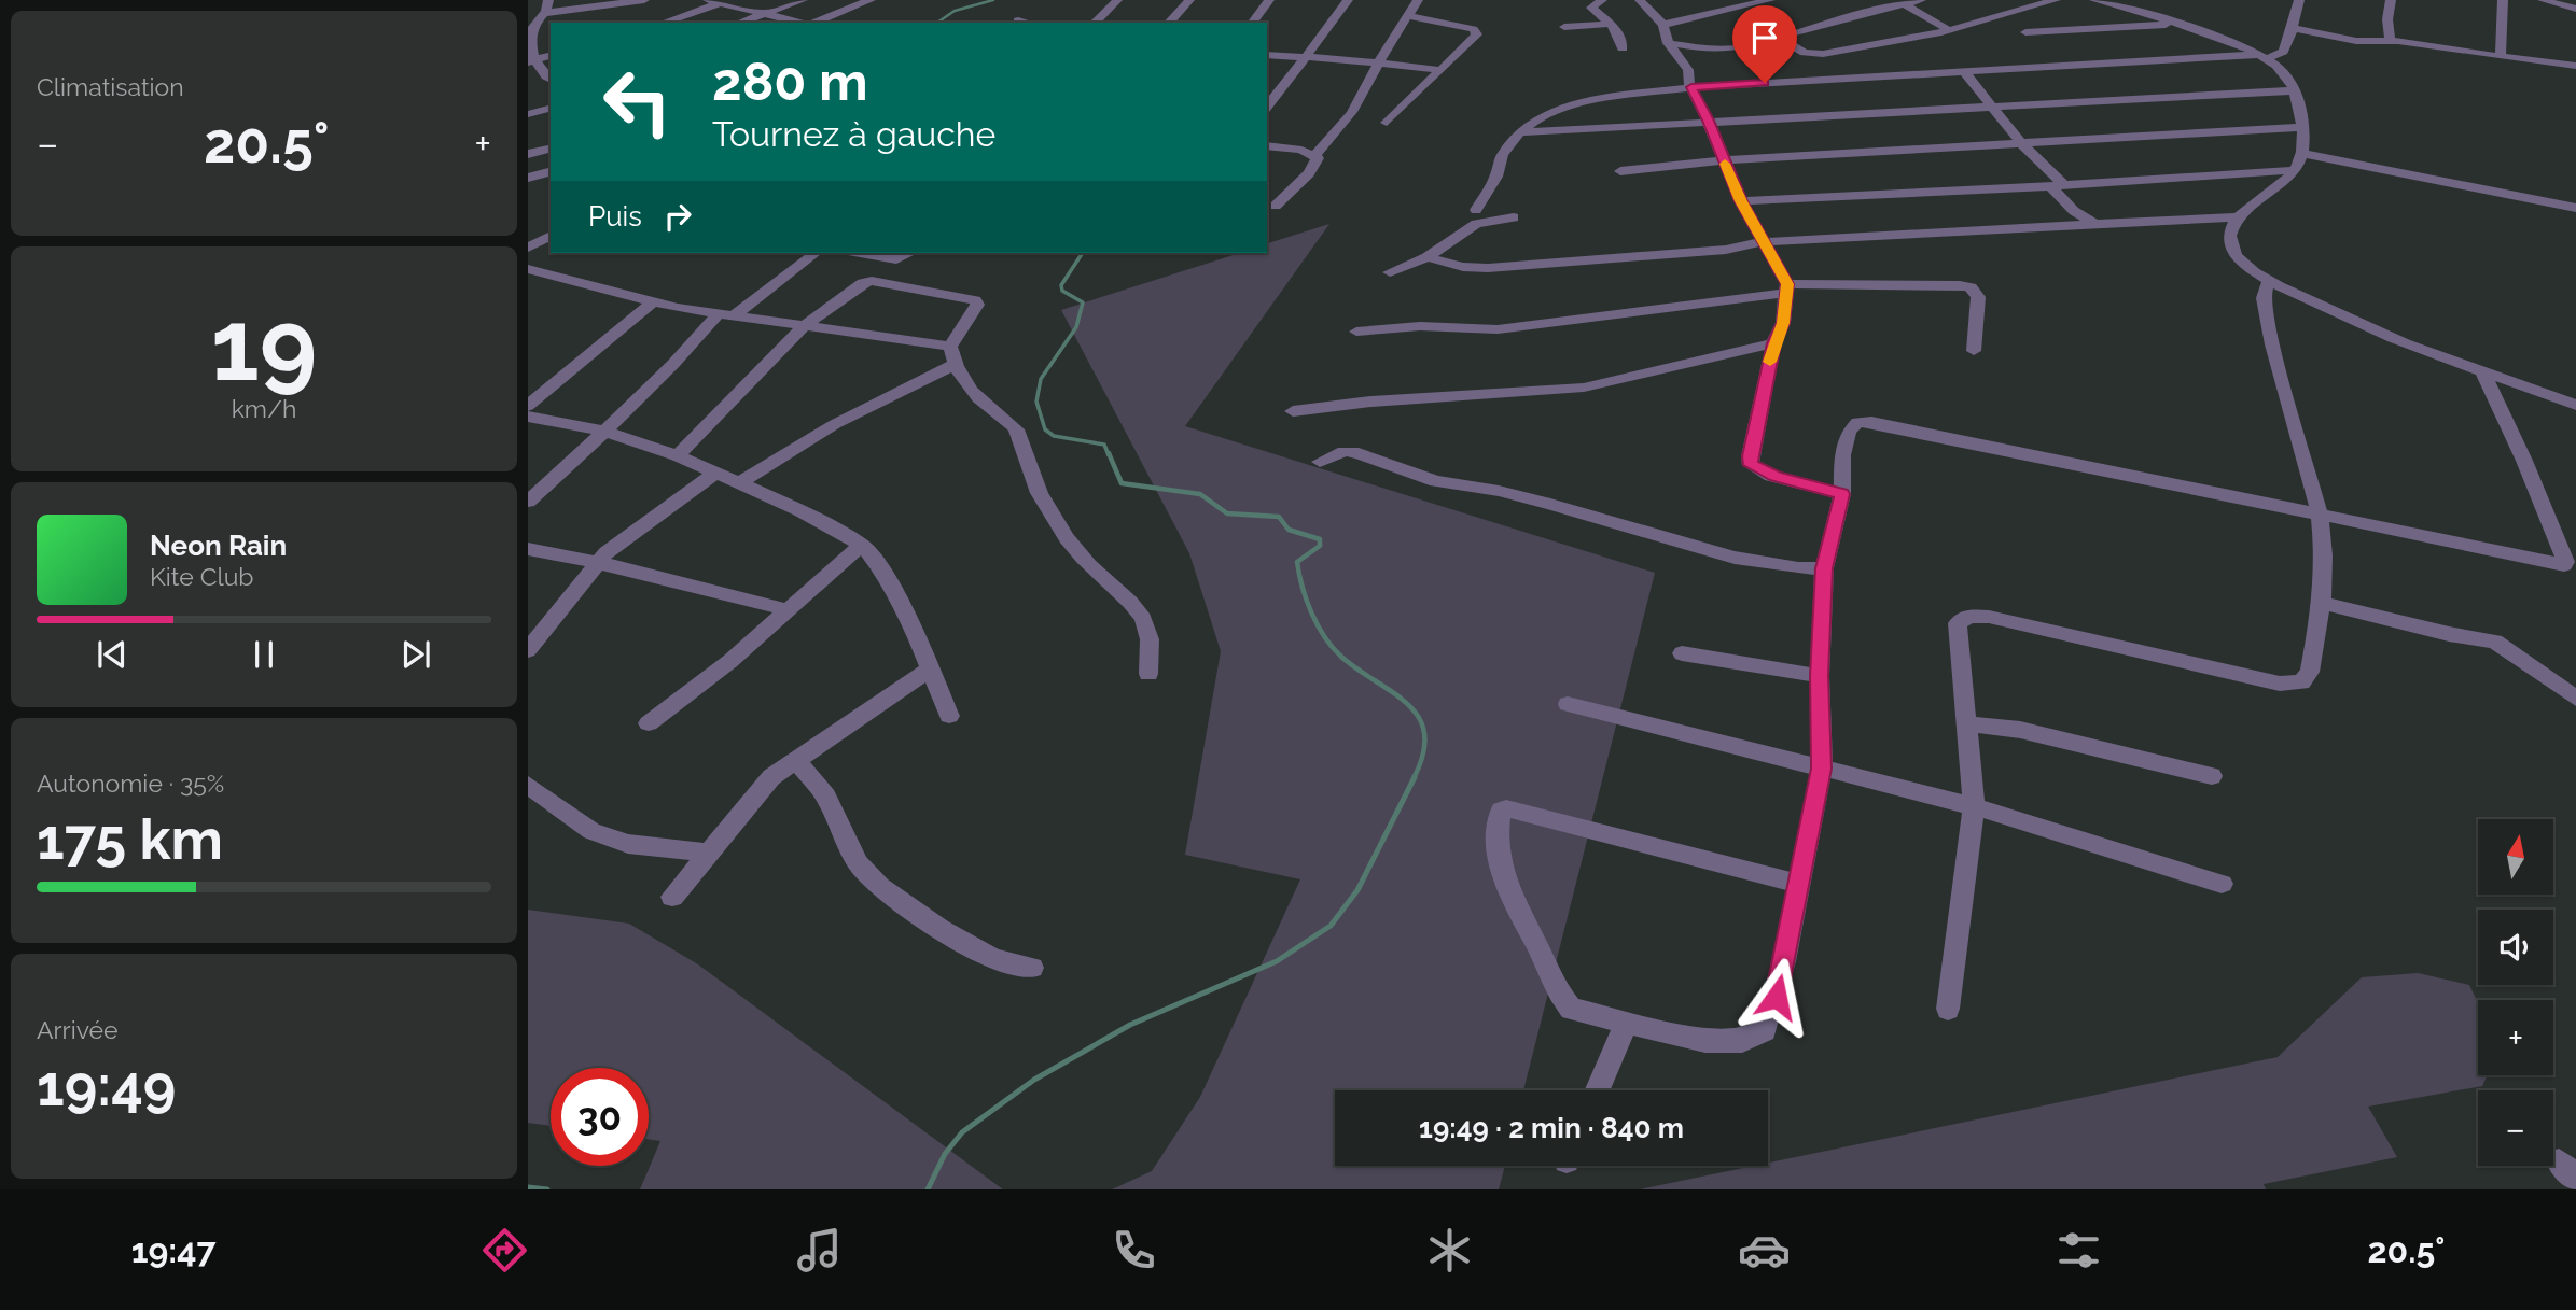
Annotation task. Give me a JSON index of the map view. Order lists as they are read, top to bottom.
{
  "north": "top",
  "page": {
    "tile": [
      "Climatisation",
      ["19", "km/h"],
      ["Autonomie · 35%", "175 km"],
      ["Arrivée", "19:49"]
    ],
    "turn": ["280 m", "Tournez à gauche"],
    "heat": ["−", "20.5°", "+"],
    "then": "Puis",
    "song": ["Neon Rain", "Kite Club"],
    "map_buttons": ["+", "−"],
    "limit": "30",
    "trip": "19:49 · 2 min · 840 m",
    "tabs": ["19:47", "20.5°"]
  }
}
